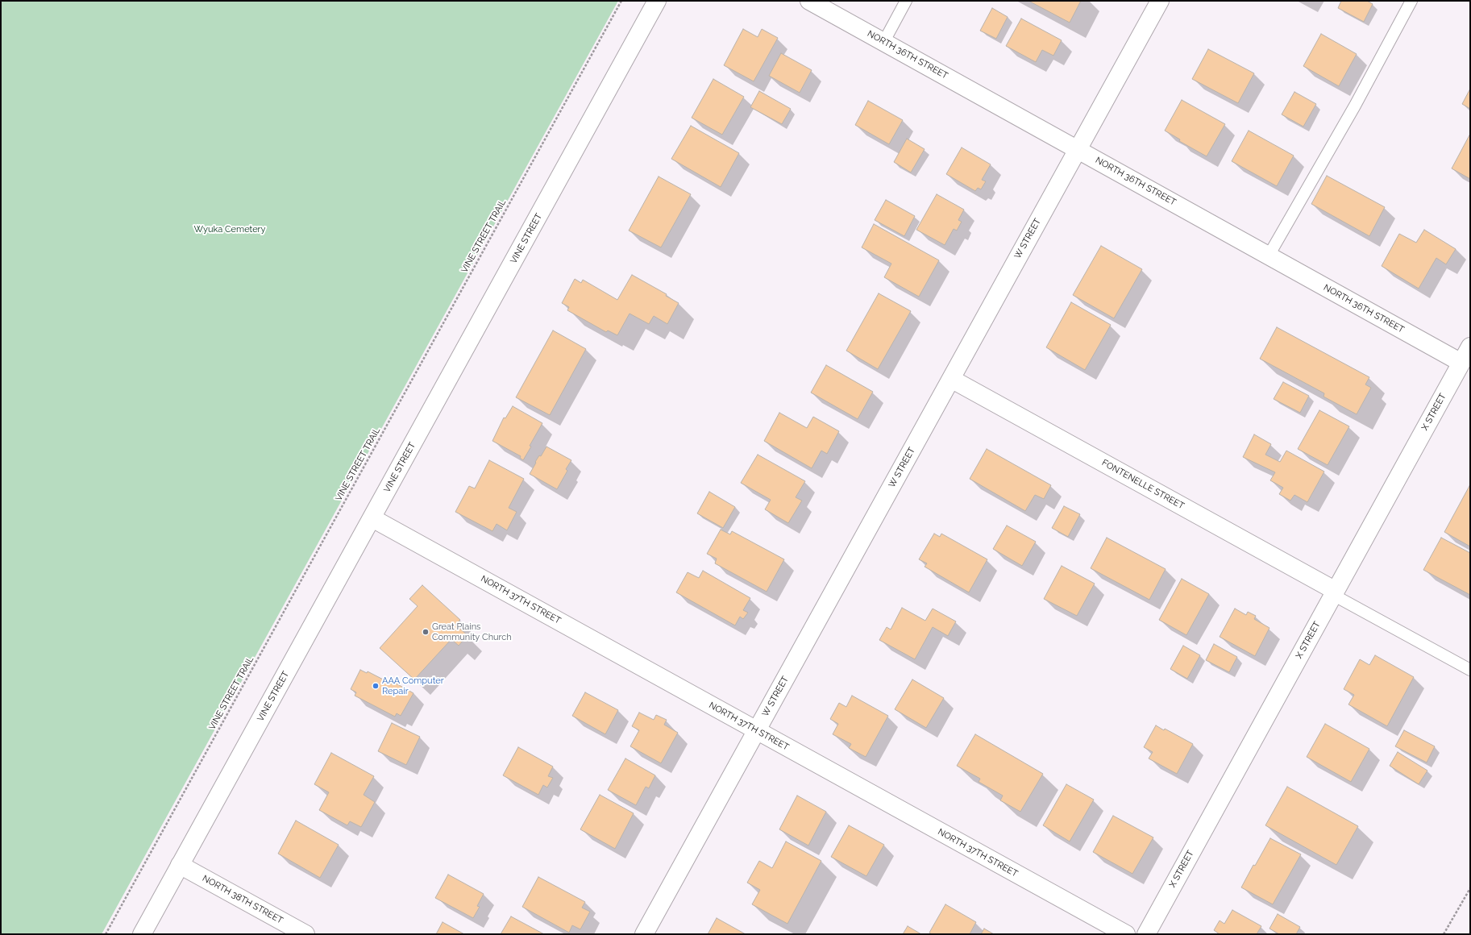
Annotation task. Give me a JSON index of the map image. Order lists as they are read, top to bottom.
{
  "streets": {
    "street": [
      "NORTH 36TH STREET",
      "VINE STREET",
      "W STREET",
      "X STREET",
      "FONTENELLE STREET",
      "NORTH 37TH STREET",
      "NORTH 38TH STREET"
    ],
    "path": ["VINE STREET TRAIL"]
  },
  "crossings": [
    ["NORTH 36TH STREET", "W STREET"],
    ["NORTH 36TH STREET", "X STREET"],
    ["VINE STREET", "NORTH 37TH STREET"],
    ["VINE STREET", "NORTH 38TH STREET"],
    ["W STREET", "FONTENELLE STREET"],
    ["W STREET", "NORTH 37TH STREET"],
    ["X STREET", "FONTENELLE STREET"]
  ],
  "parks": ["Wyuka Cemetery"],
  "places": ["Great Plains Community Church", "AAA Computer Repair"]
}
